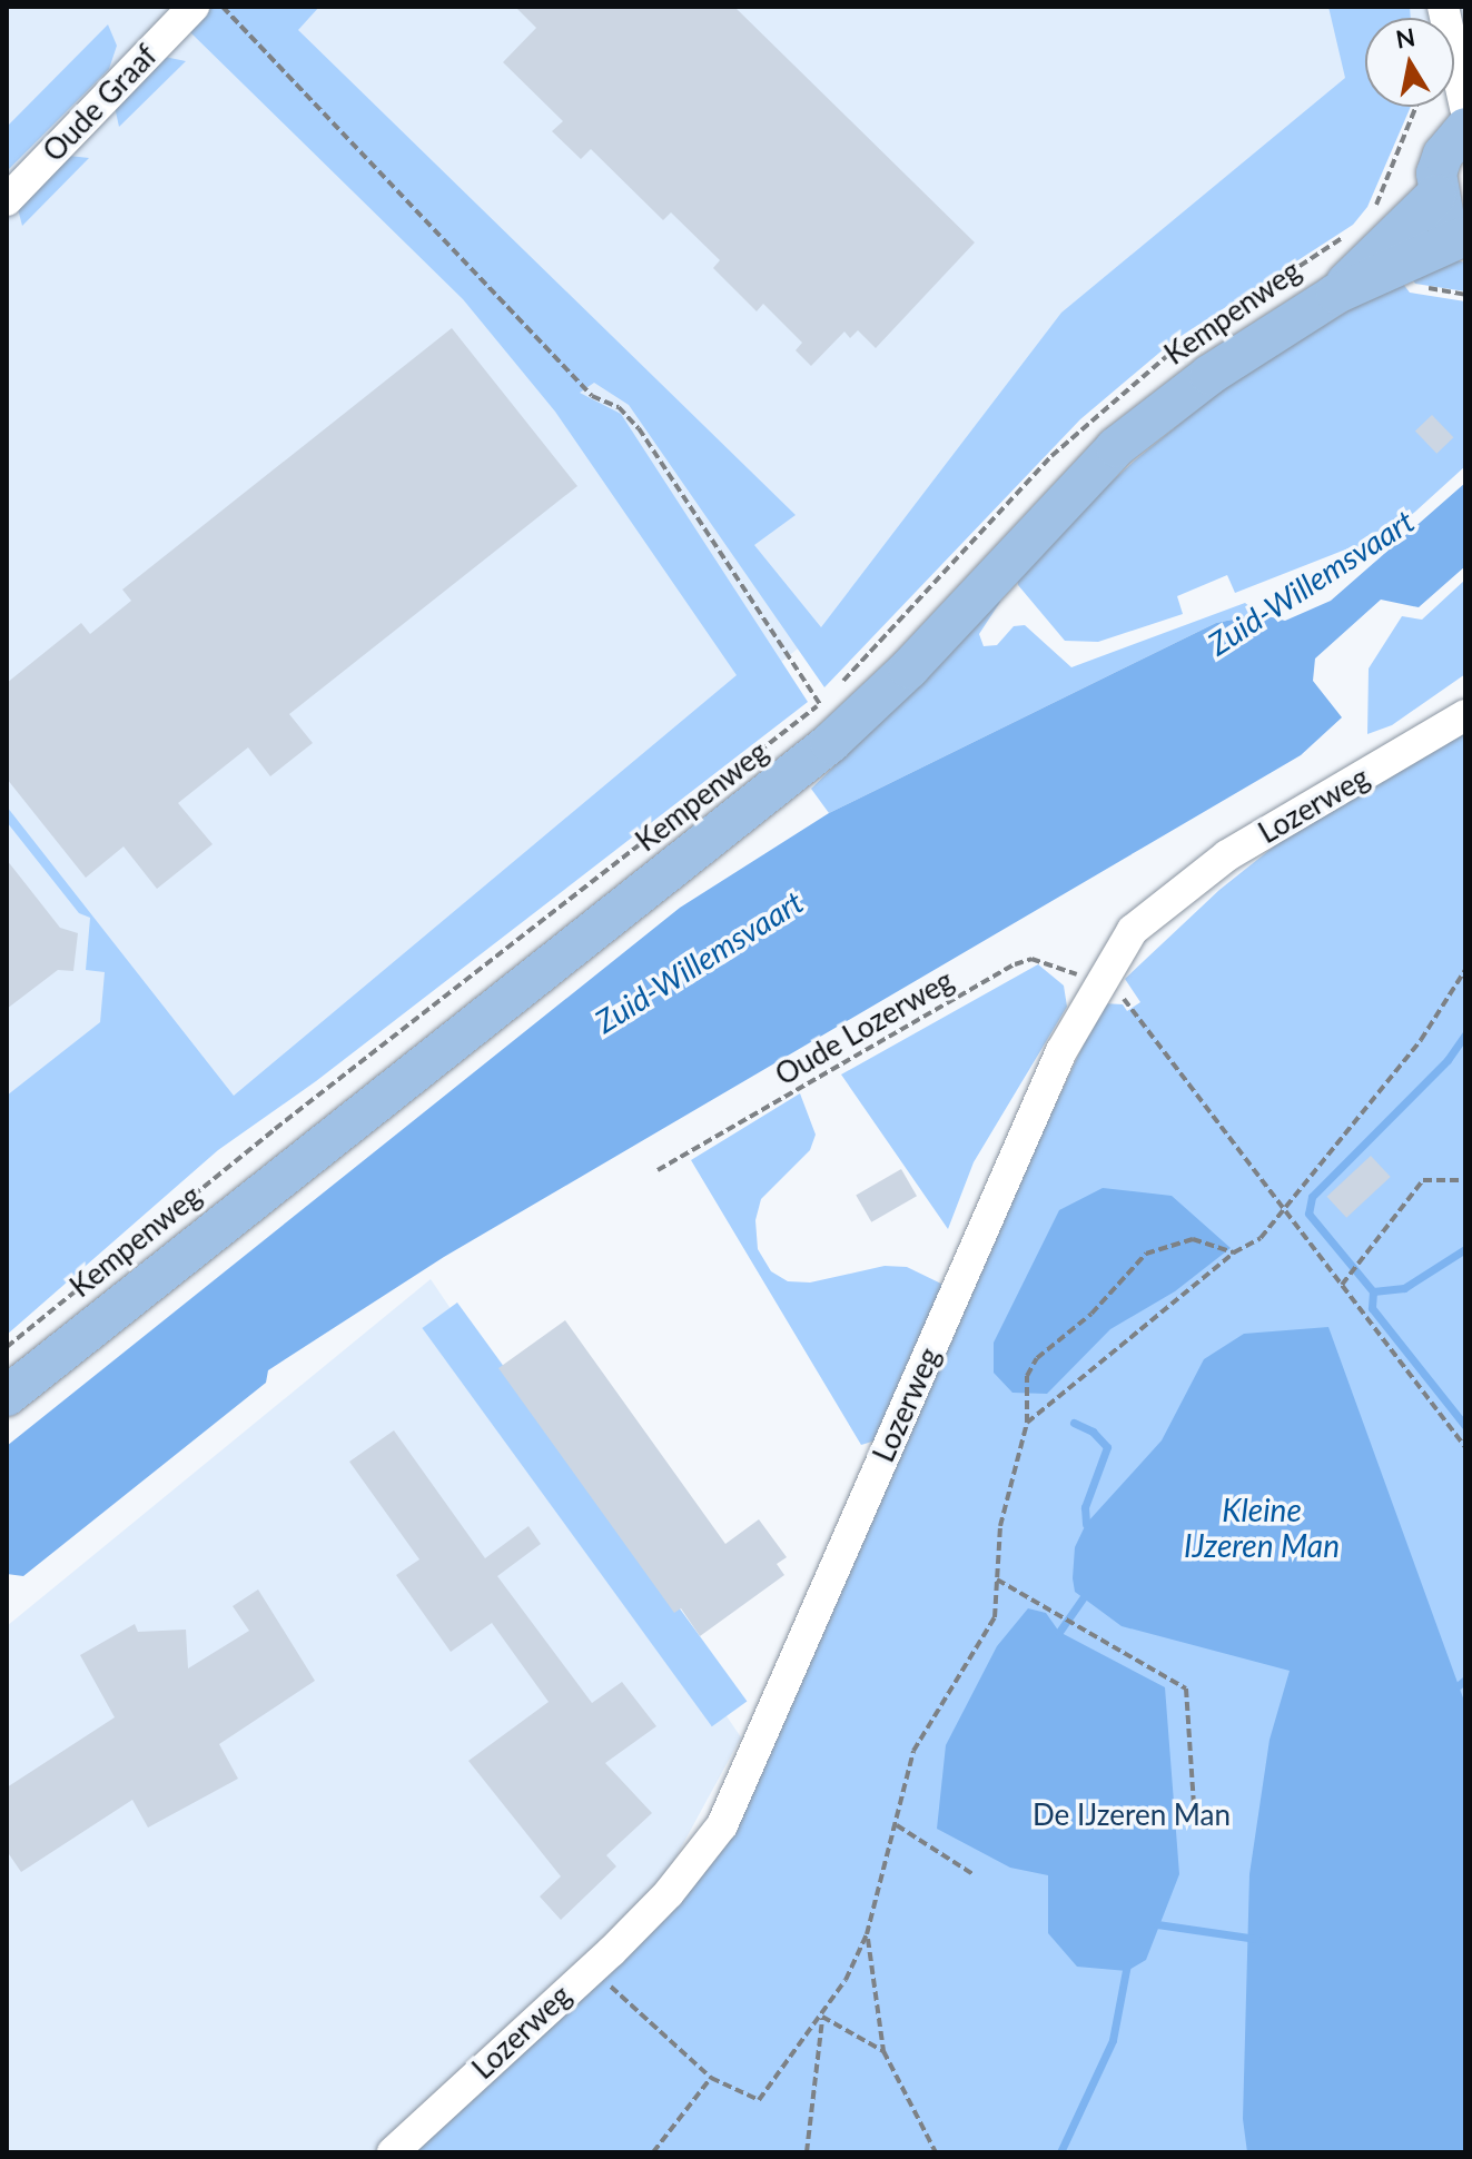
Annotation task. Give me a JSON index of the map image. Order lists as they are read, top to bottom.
{
  "streets": {
    "main road": ["Kempenweg"],
    "street": ["Oude Graaf", "Lozerweg"],
    "path": ["Oude Lozerweg"]
  },
  "crossings": [
    ["Lozerweg", "Oude Lozerweg"]
  ],
  "water": ["Zuid-Willemsvaart", "Kleine IJzeren Man"],
  "parks": ["De IJzeren Man"],
  "north": "top"
}
